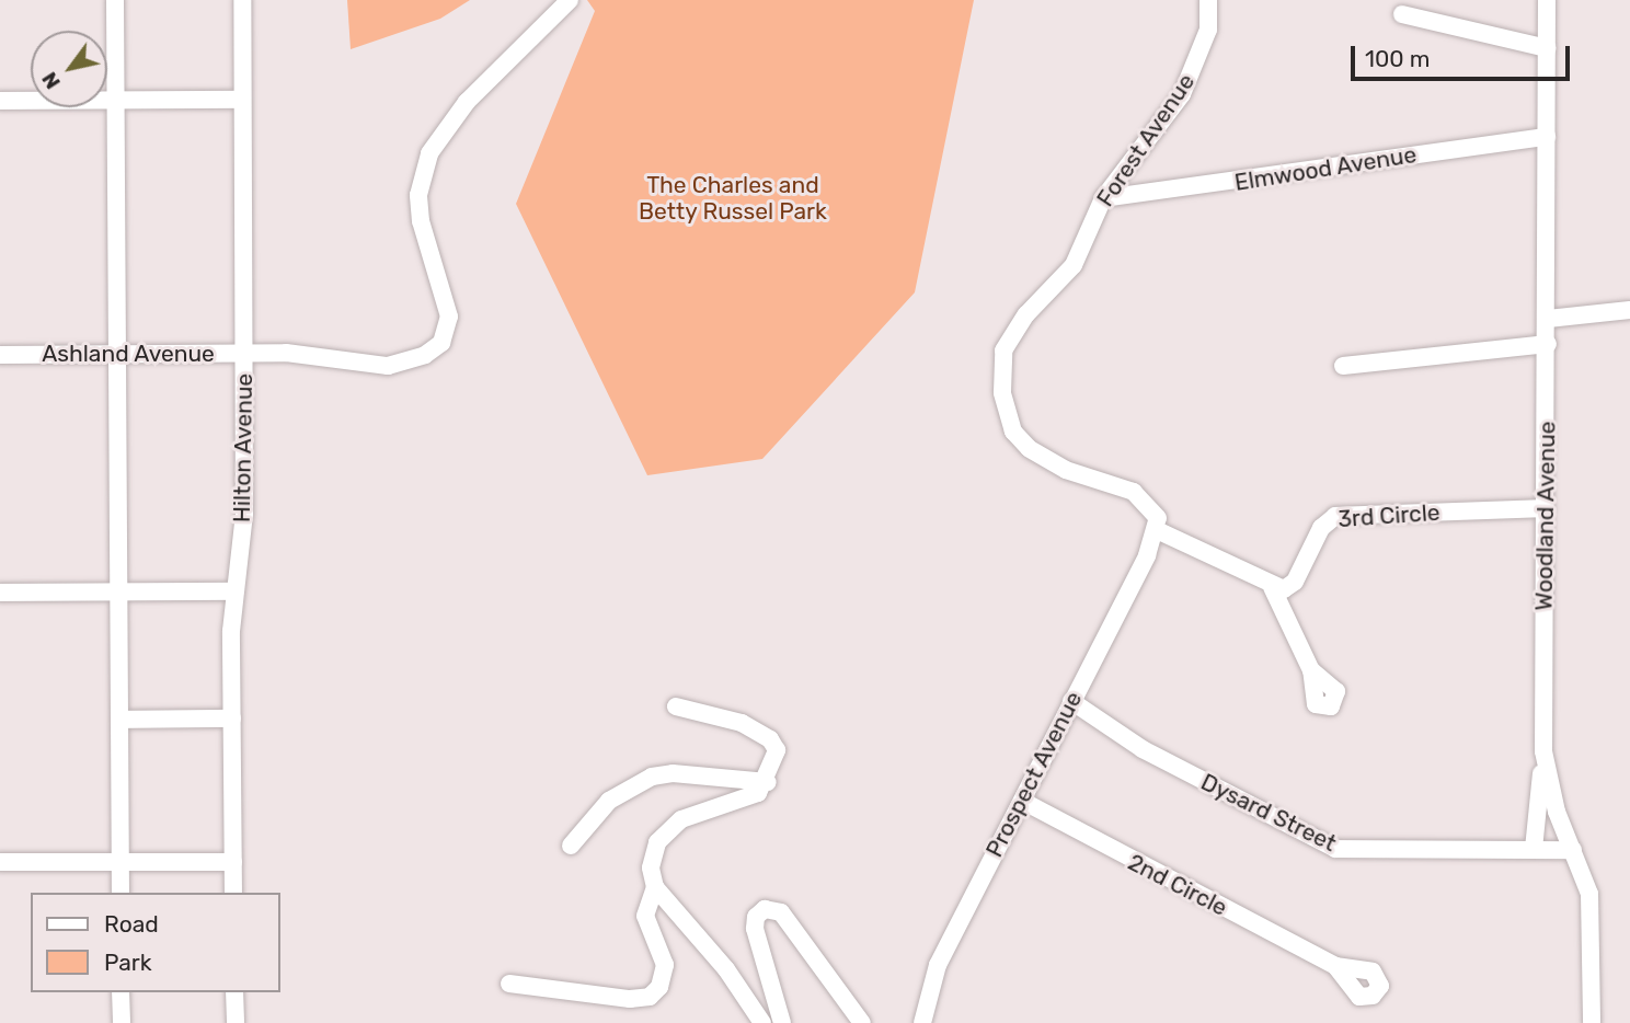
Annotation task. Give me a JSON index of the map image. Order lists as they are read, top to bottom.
{
  "streets": {
    "street": [
      "Forest Avenue",
      "Elmwood Avenue",
      "Ashland Avenue",
      "Hilton Avenue",
      "3rd Circle",
      "Woodland Avenue",
      "Prospect Avenue",
      "Dysard Street",
      "2nd Circle"
    ]
  },
  "crossings": [
    ["Forest Avenue", "Elmwood Avenue"],
    ["Forest Avenue", "Prospect Avenue"],
    ["Elmwood Avenue", "Woodland Avenue"],
    ["Ashland Avenue", "Hilton Avenue"],
    ["3rd Circle", "Woodland Avenue"],
    ["Woodland Avenue", "Dysard Street"],
    ["Prospect Avenue", "Dysard Street"],
    ["Prospect Avenue", "2nd Circle"]
  ],
  "parks": ["The Charles and Betty Russel Park"],
  "legend": ["Road", "Park"],
  "scale_bar": "100 m",
  "north": "bottom left"
}
